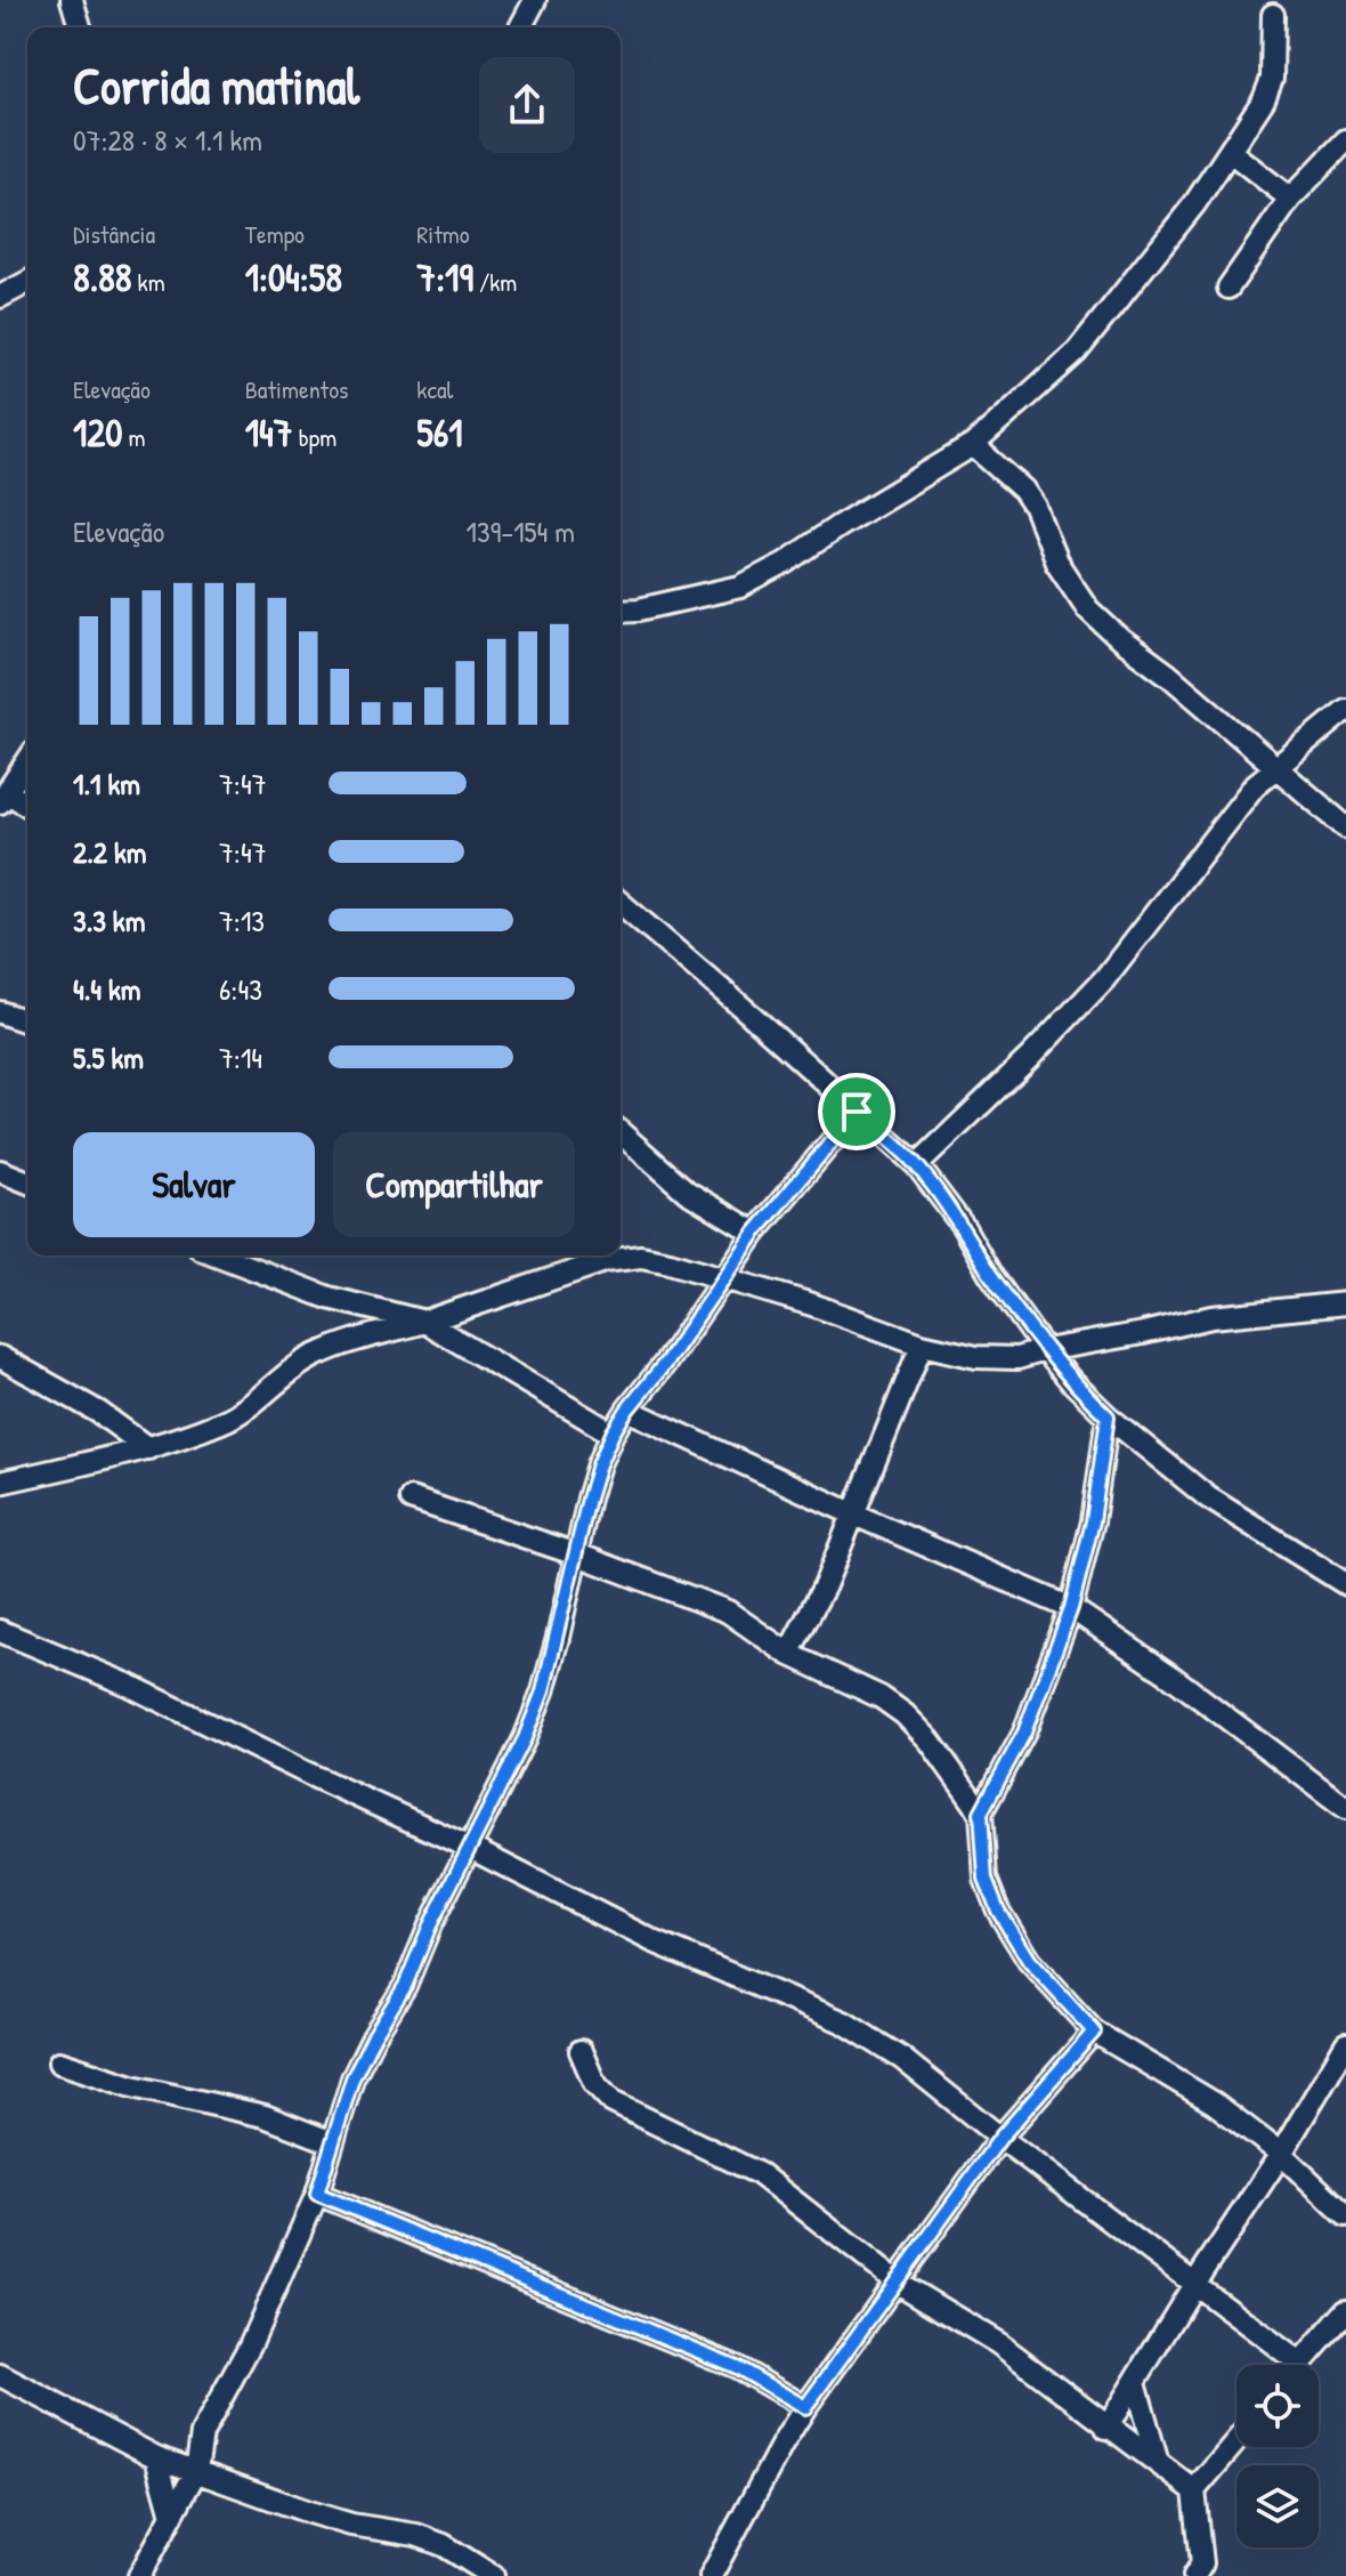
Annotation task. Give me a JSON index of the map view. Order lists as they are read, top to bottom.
{
  "page": {
    "heading": ["Corrida matinal", "07:28 · 8 × 1.1 km"],
    "stats": [
      ["Distância", "8.88 km"],
      ["Tempo", "1:04:58"],
      ["Ritmo", "7:19 /km"],
      ["Elevação", "120 m"],
      ["Batimentos", "147 bpm"],
      ["kcal", "561"]
    ],
    "chart": ["Elevação", "139–154 m"],
    "list": [
      {
        "name": "1.1 km",
        "note": "7:47"
      },
      {
        "name": "2.2 km",
        "note": "7:47"
      },
      {
        "name": "3.3 km",
        "note": "7:13"
      },
      {
        "name": "4.4 km",
        "note": "6:43"
      },
      {
        "name": "5.5 km",
        "note": "7:14"
      }
    ],
    "buttons": ["Salvar", "Compartilhar"]
  }
}
